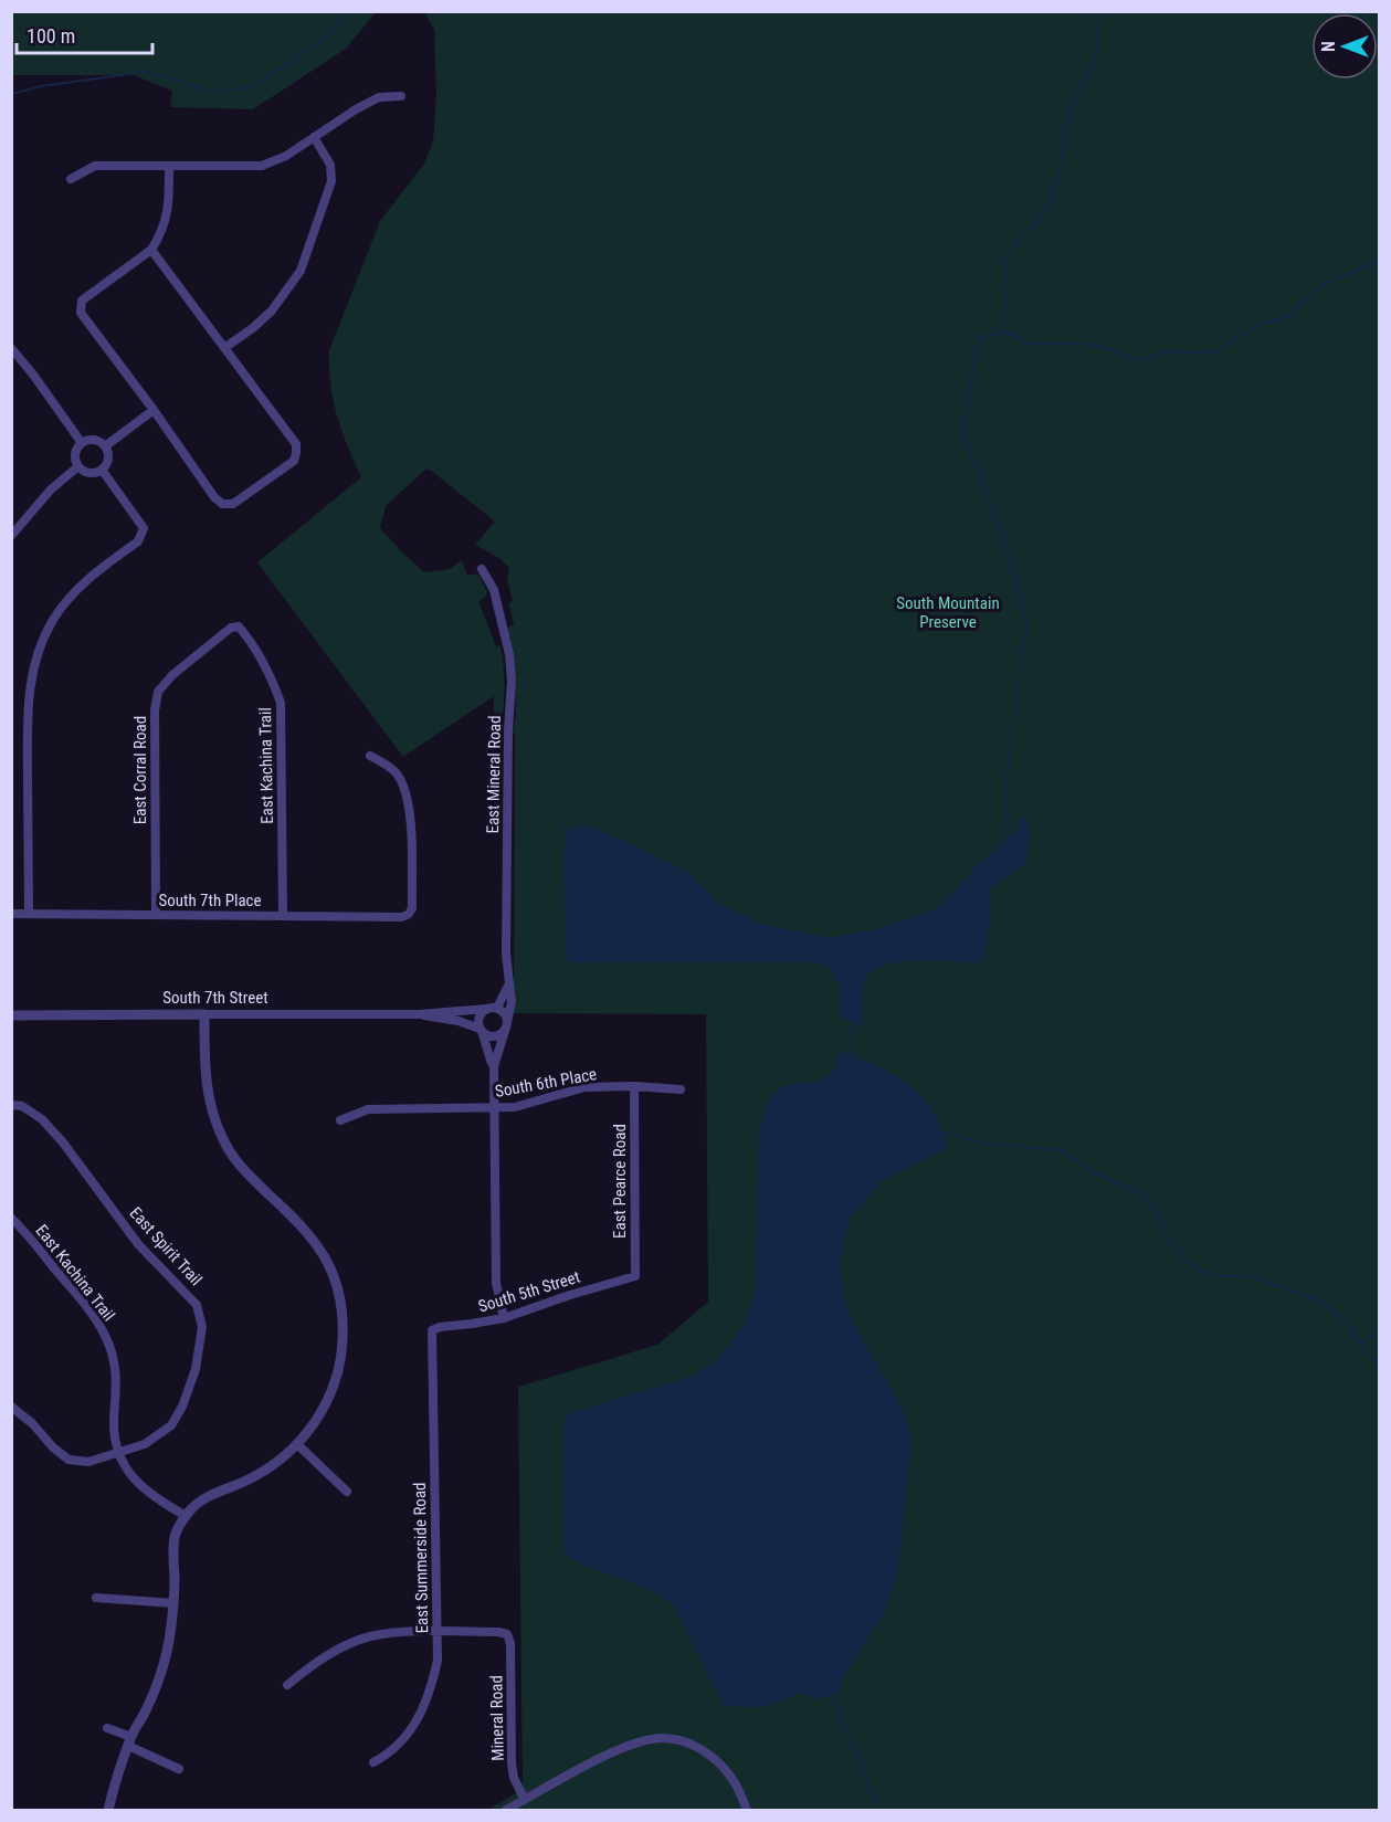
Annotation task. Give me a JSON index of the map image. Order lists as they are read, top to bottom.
{
  "streets": {
    "street": [
      "East Kachina Trail",
      "East Corral Road",
      "East Mineral Road",
      "South 7th Place",
      "South 7th Street",
      "South 6th Place",
      "East Pearce Road",
      "East Spirit Trail",
      "South 5th Street",
      "East Summerside Road",
      "Mineral Road"
    ]
  },
  "crossings": [
    ["East Kachina Trail", "East Corral Road"],
    ["East Kachina Trail", "South 7th Place"],
    ["East Kachina Trail", "East Spirit Trail"],
    ["East Corral Road", "South 7th Place"],
    ["East Mineral Road", "South 7th Street"],
    ["East Mineral Road", "South 6th Place"],
    ["East Mineral Road", "South 5th Street"],
    ["South 6th Place", "East Pearce Road"],
    ["East Pearce Road", "South 5th Street"],
    ["South 5th Street", "East Summerside Road"],
    ["East Summerside Road", "Mineral Road"]
  ],
  "parks": ["South Mountain Preserve"],
  "scale_bar": "100 m",
  "north": "left"
}
